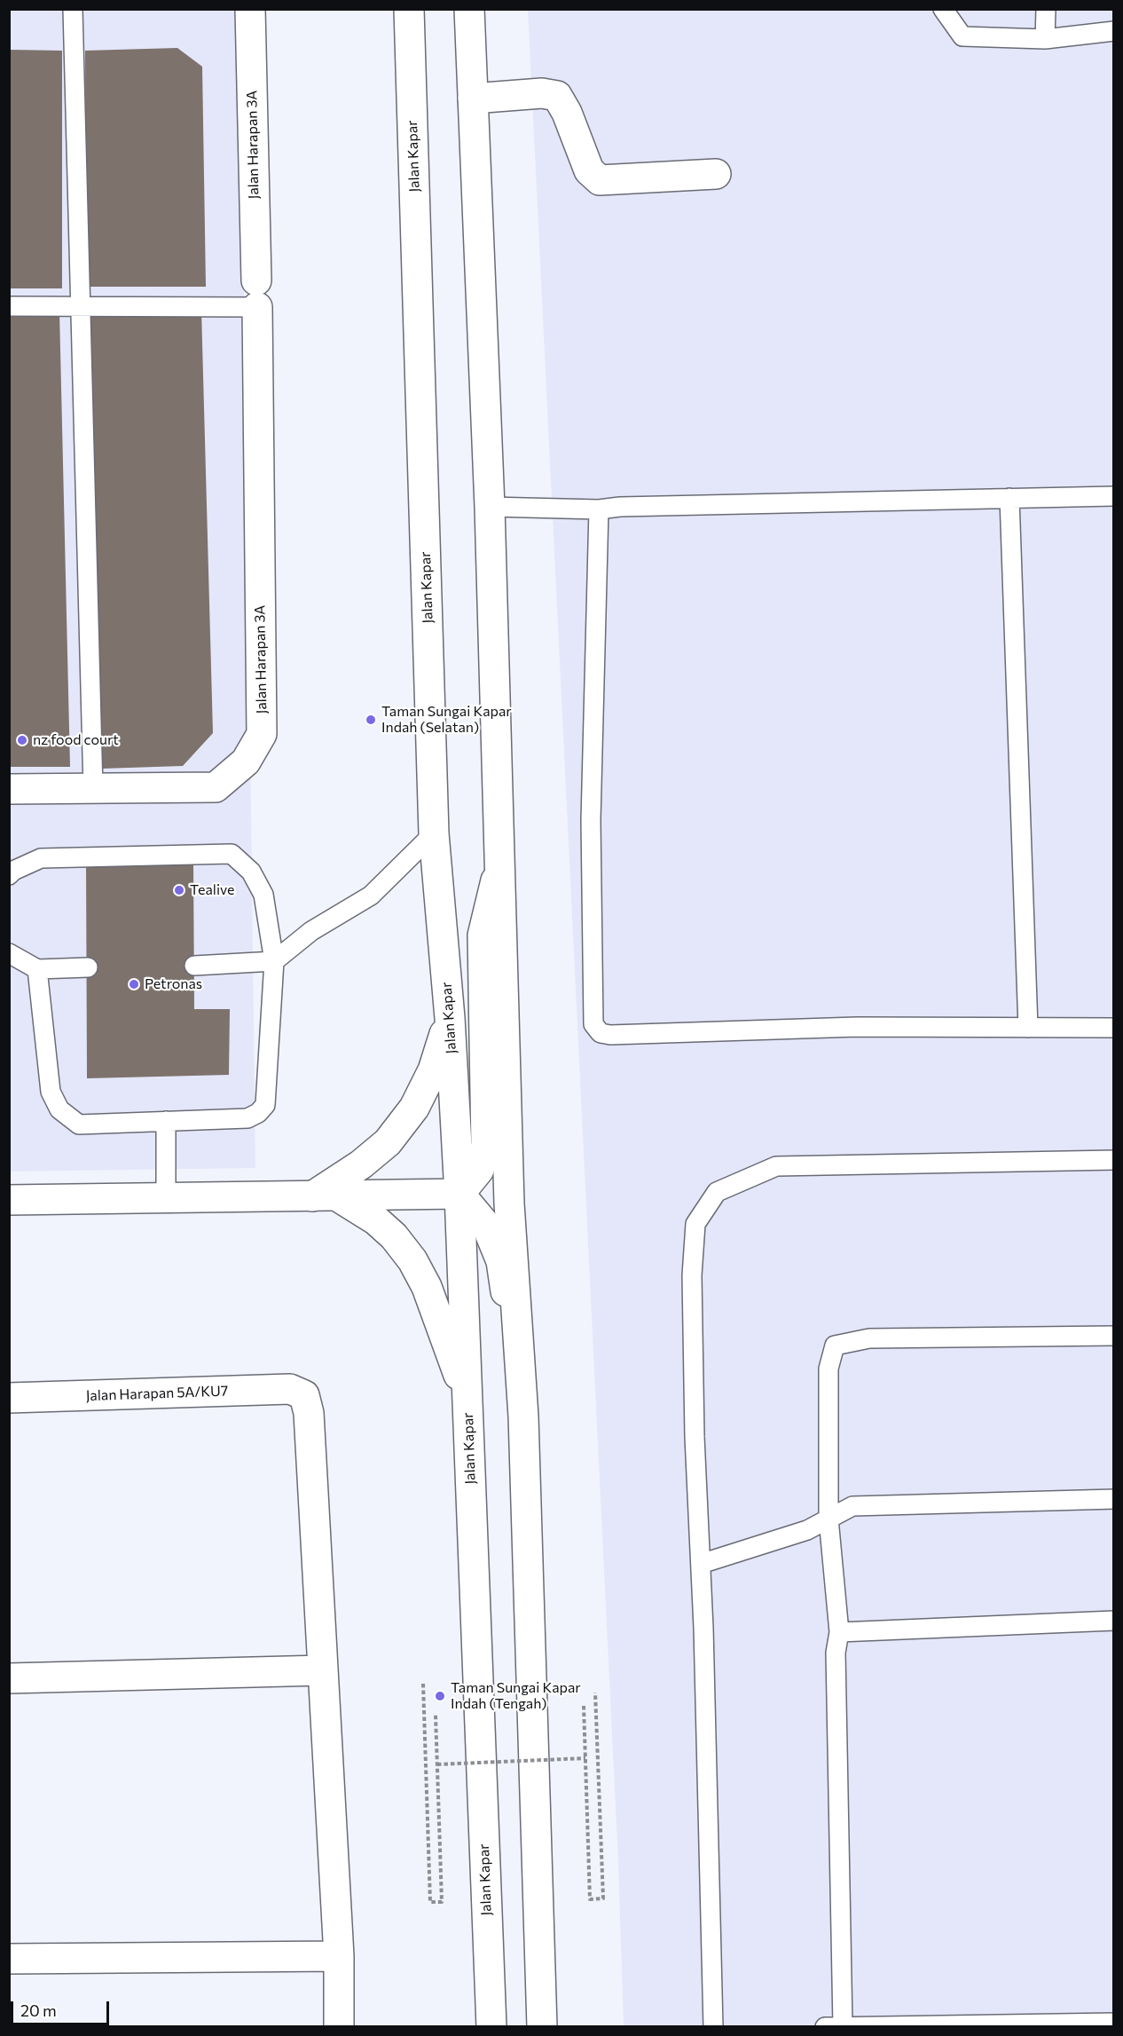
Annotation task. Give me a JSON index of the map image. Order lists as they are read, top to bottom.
{
  "streets": {
    "main road": ["Jalan Harapan 3A", "Jalan Kapar", "Jalan Harapan 5A/KU7"]
  },
  "places": [
    "Taman Sungai Kapar Indah (Selatan)",
    "nz food court",
    "Tealive",
    "Petronas",
    "Taman Sungai Kapar Indah (Tengah)"
  ],
  "scale_bar": "20 m"
}
